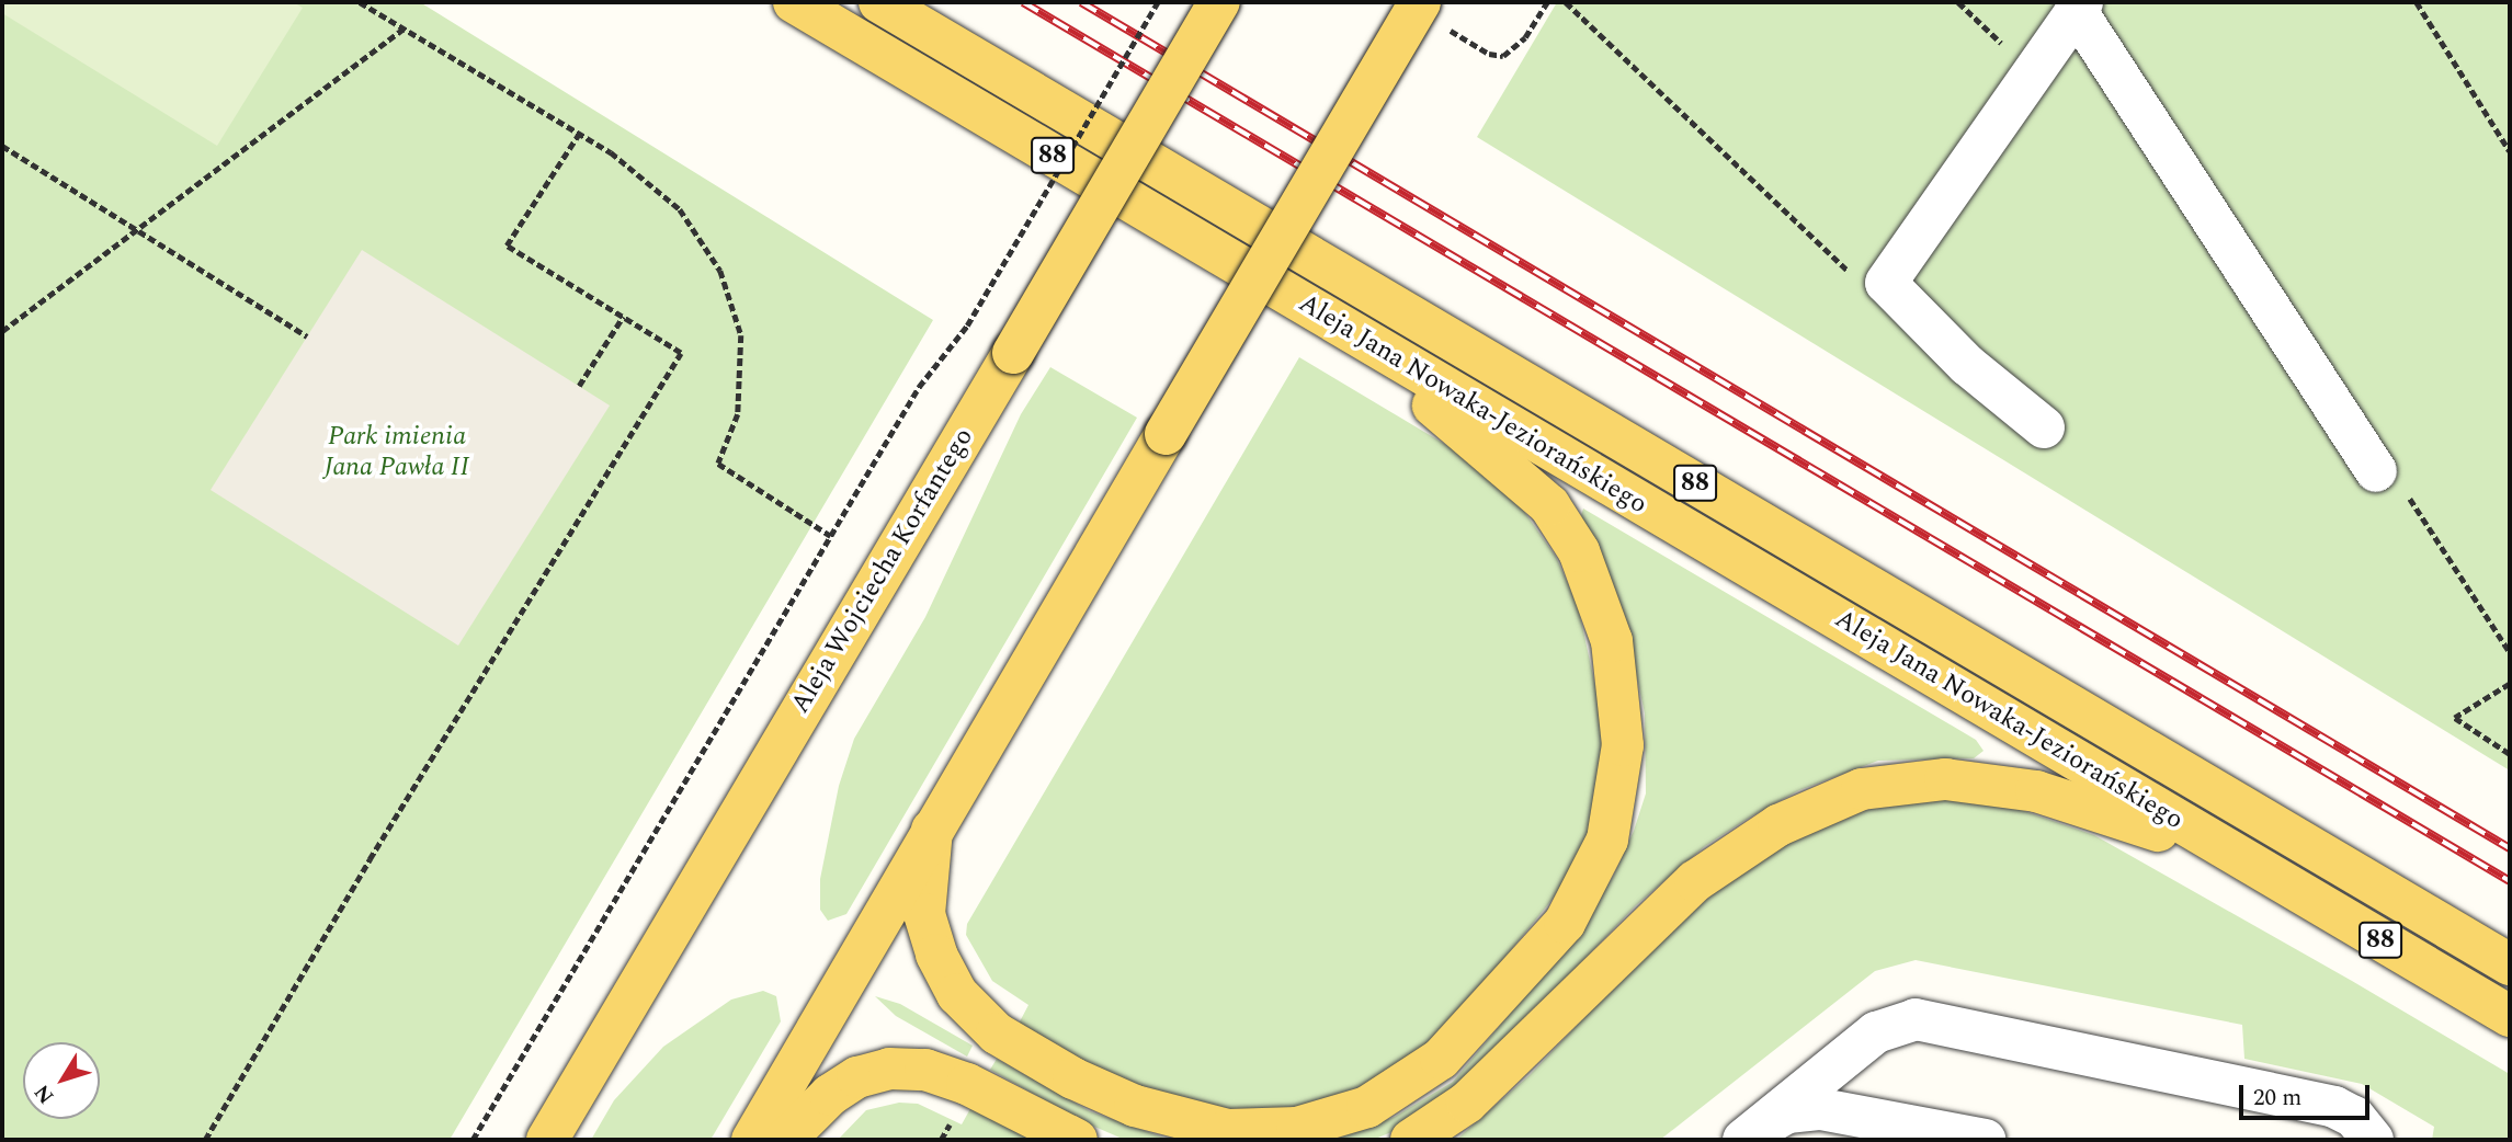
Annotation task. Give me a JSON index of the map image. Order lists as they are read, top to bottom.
{
  "streets": {
    "main road": ["88", "Aleja Jana Nowaka-Jeziorańskiego", "Aleja Wojciecha Korfantego"]
  },
  "parks": ["Park imienia Jana Pawła II"],
  "scale_bar": "20 m",
  "north": "bottom left"
}
